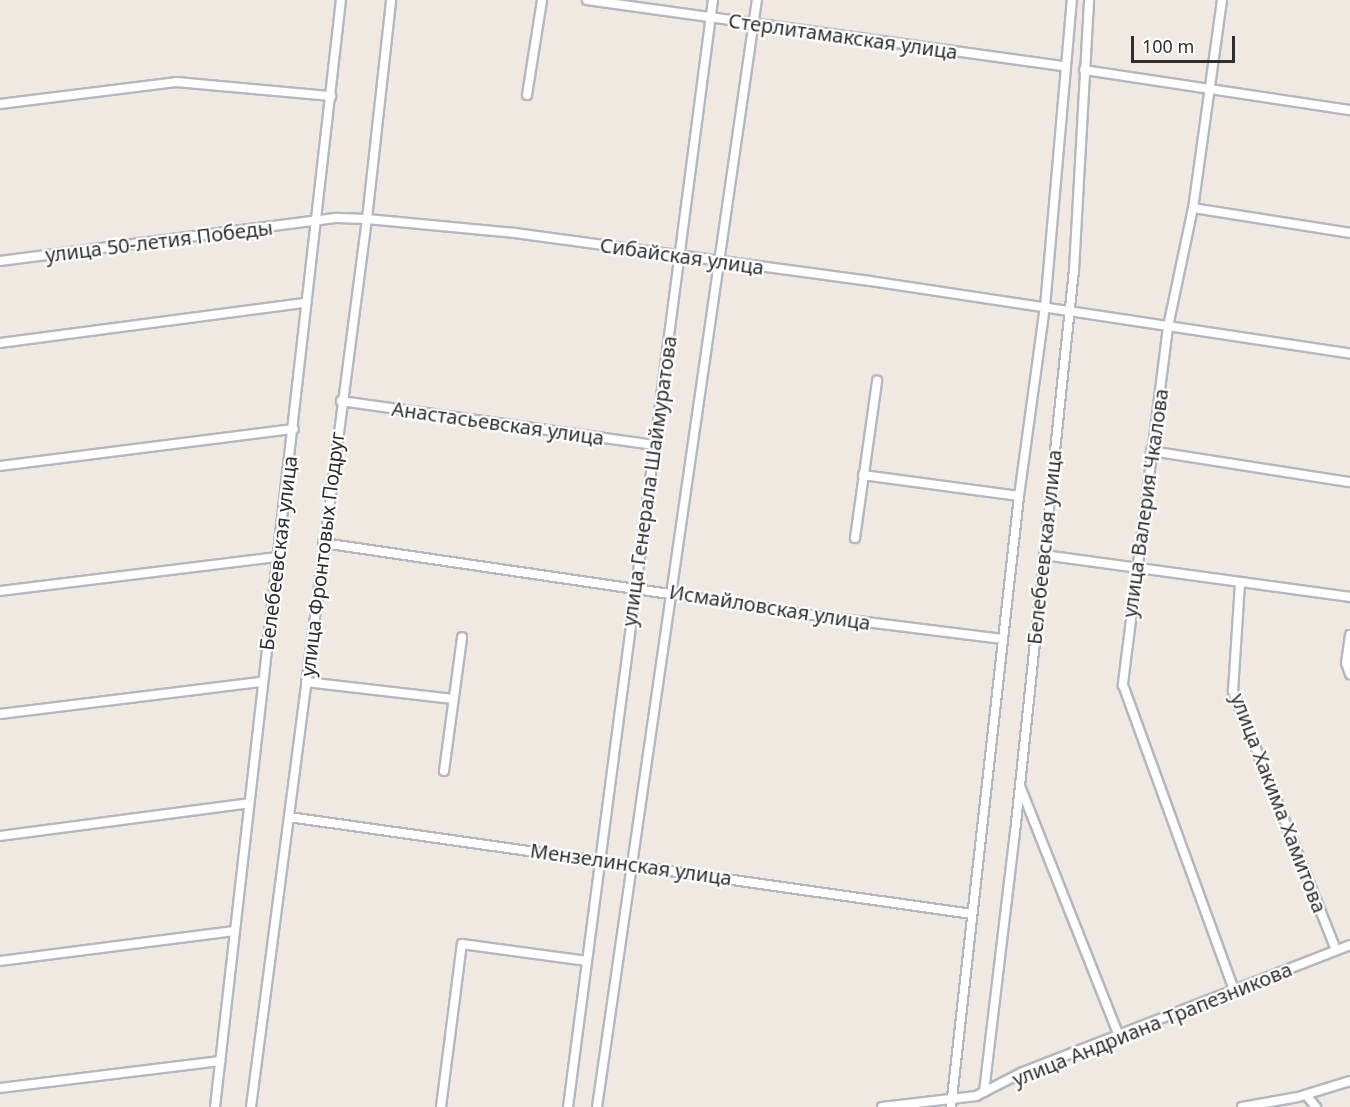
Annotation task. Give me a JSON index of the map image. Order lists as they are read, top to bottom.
{
  "streets": {
    "street": [
      "Стерлитамакская улица",
      "улица 50-летия Победы",
      "Сибайская улица",
      "Анастасьевская улица",
      "улица Генерала Шаймуратова",
      "улица Валерия Чкалова",
      "Белебеевская улица",
      "улица Фронтовых Подруг",
      "Исмайловская улица",
      "улица Хакима Хамитова",
      "Мензелинская улица",
      "улица Андриана Трапезникова"
    ]
  },
  "crossings": [
    ["Стерлитамакская улица", "улица Генерала Шаймуратова"],
    ["Стерлитамакская улица", "Белебеевская улица"],
    ["улица 50-летия Победы", "Сибайская улица"],
    ["улица 50-летия Победы", "Белебеевская улица"],
    ["Сибайская улица", "улица Генерала Шаймуратова"],
    ["Сибайская улица", "улица Валерия Чкалова"],
    ["Сибайская улица", "Белебеевская улица"],
    ["Сибайская улица", "улица Фронтовых Подруг"],
    ["Анастасьевская улица", "улица Генерала Шаймуратова"],
    ["Анастасьевская улица", "улица Фронтовых Подруг"],
    ["улица Генерала Шаймуратова", "Исмайловская улица"],
    ["улица Генерала Шаймуратова", "Мензелинская улица"],
    ["улица Валерия Чкалова", "улица Андриана Трапезникова"],
    ["Белебеевская улица", "Исмайловская улица"],
    ["Белебеевская улица", "Мензелинская улица"],
    ["Белебеевская улица", "улица Андриана Трапезникова"],
    ["улица Фронтовых Подруг", "Исмайловская улица"],
    ["улица Фронтовых Подруг", "Мензелинская улица"],
    ["улица Хакима Хамитова", "улица Андриана Трапезникова"]
  ],
  "scale_bar": "100 m"
}
